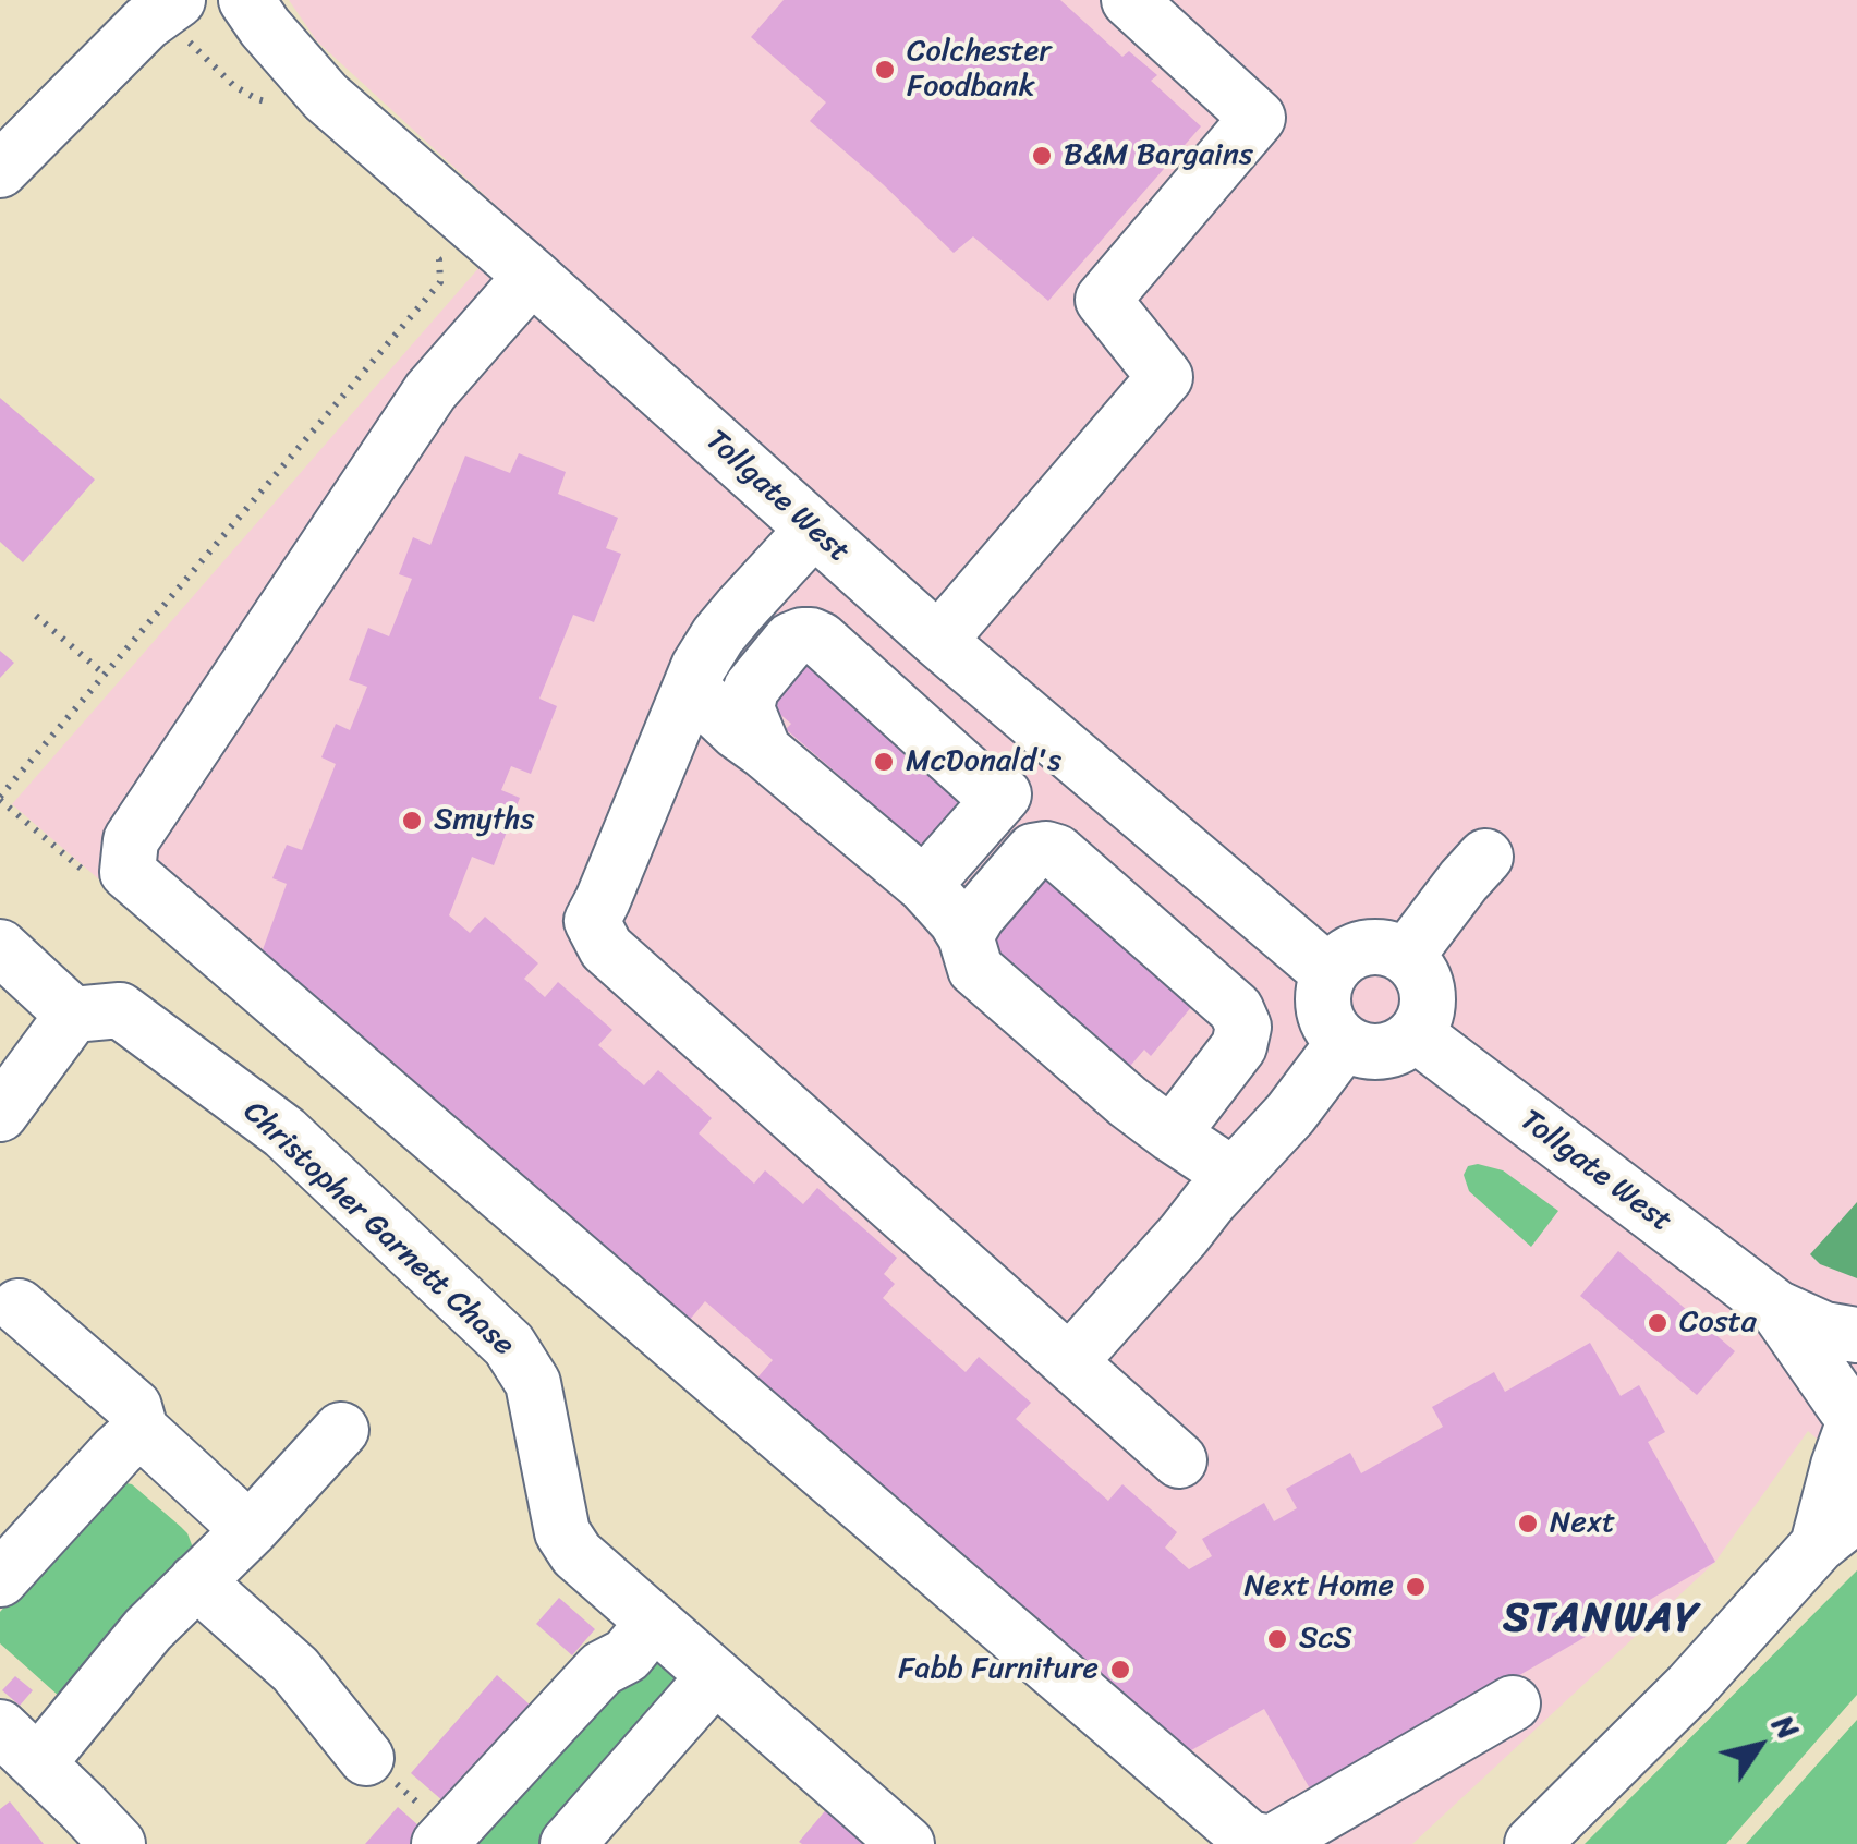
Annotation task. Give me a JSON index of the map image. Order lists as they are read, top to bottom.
{
  "streets": {
    "street": ["Tollgate West", "Christopher Garnett Chase"]
  },
  "districts": ["STANWAY"],
  "places": [
    "Colchester Foodbank",
    "B&M Bargains",
    "McDonald's",
    "Smyths",
    "Costa",
    "Next",
    "Next Home",
    "ScS",
    "Fabb Furniture"
  ],
  "north": "top right"
}
